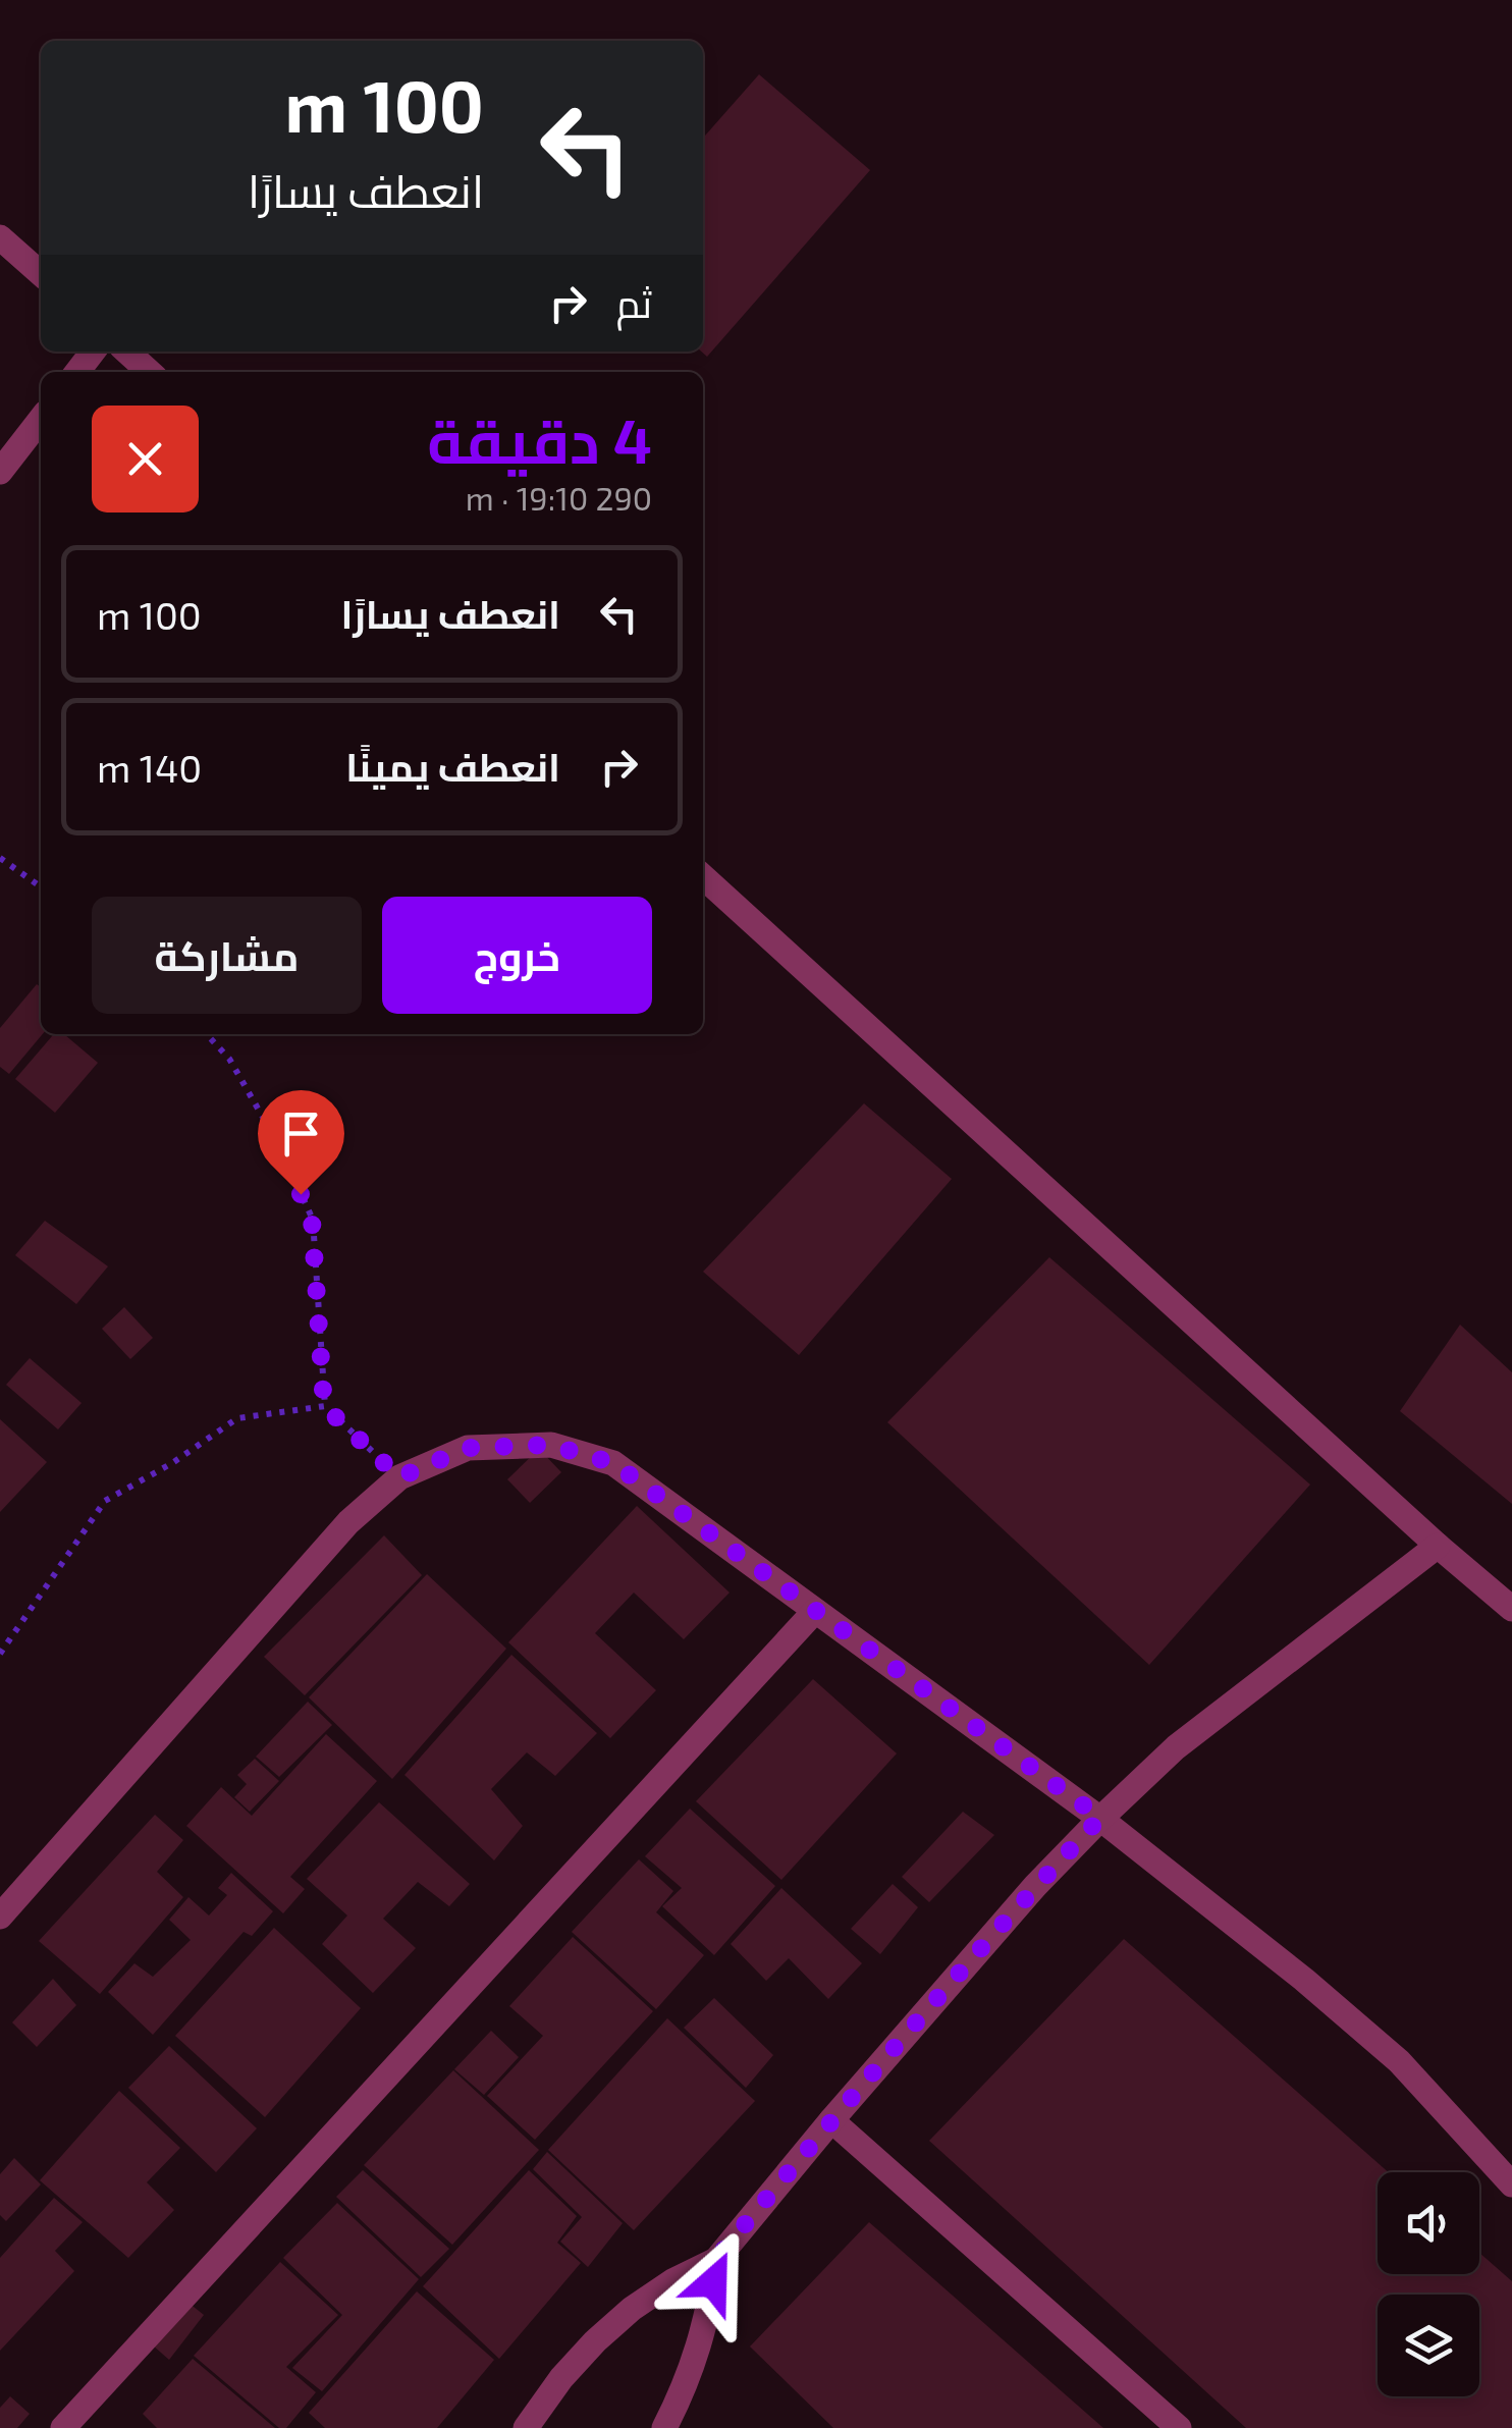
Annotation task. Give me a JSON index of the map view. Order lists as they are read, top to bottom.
{
  "page": {
    "turn": ["100 m", "انعطف يسارًا"],
    "then": "ثم",
    "heading": ["4 دقيقة", "290 m · 19:10"],
    "list": [
      {
        "name": "انعطف يسارًا",
        "value": "100 m"
      },
      {
        "name": "انعطف يمينًا",
        "value": "140 m"
      }
    ],
    "buttons": ["خروج", "مشاركة"]
  }
}
